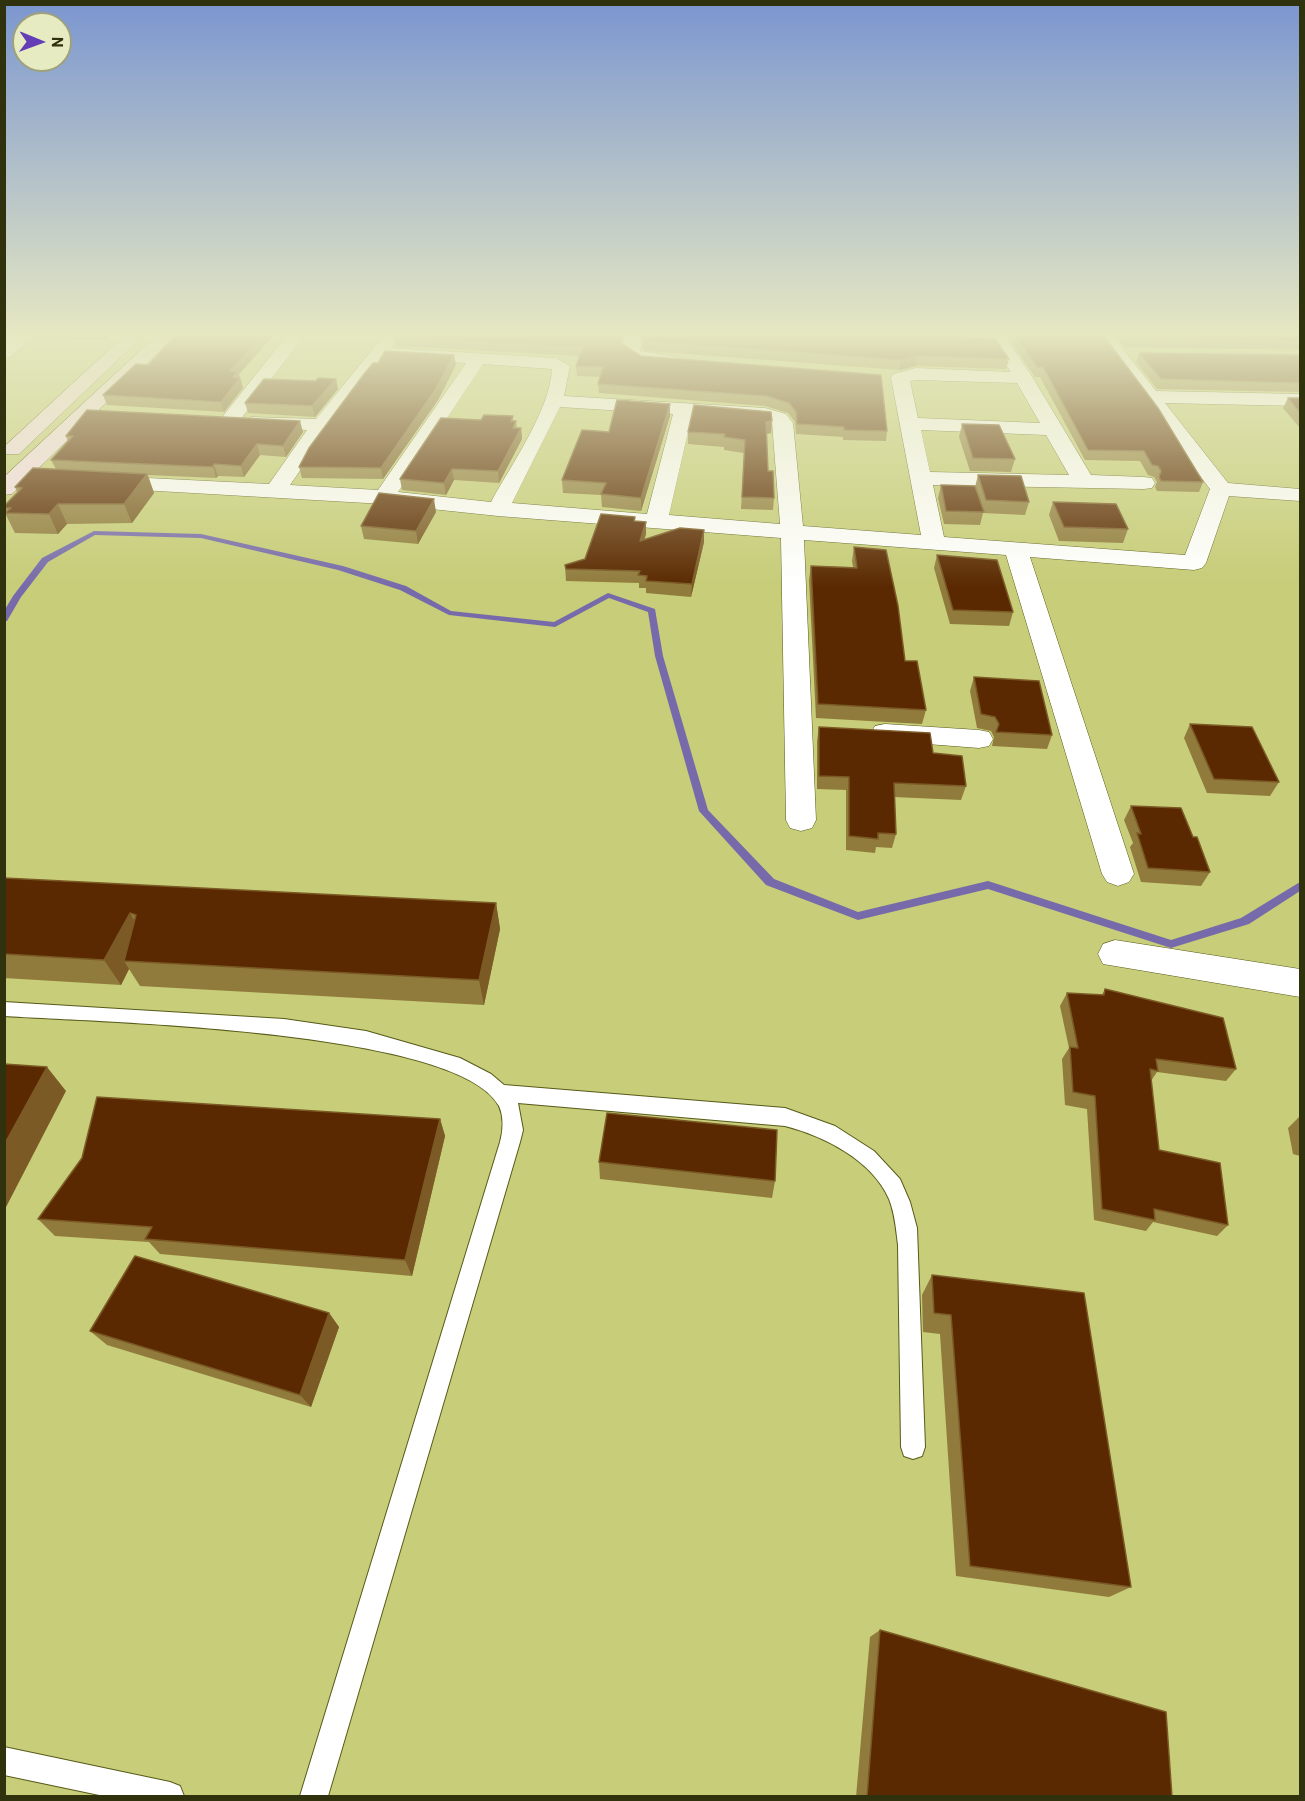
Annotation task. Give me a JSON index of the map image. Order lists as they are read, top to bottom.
{
  "north": "right"
}
